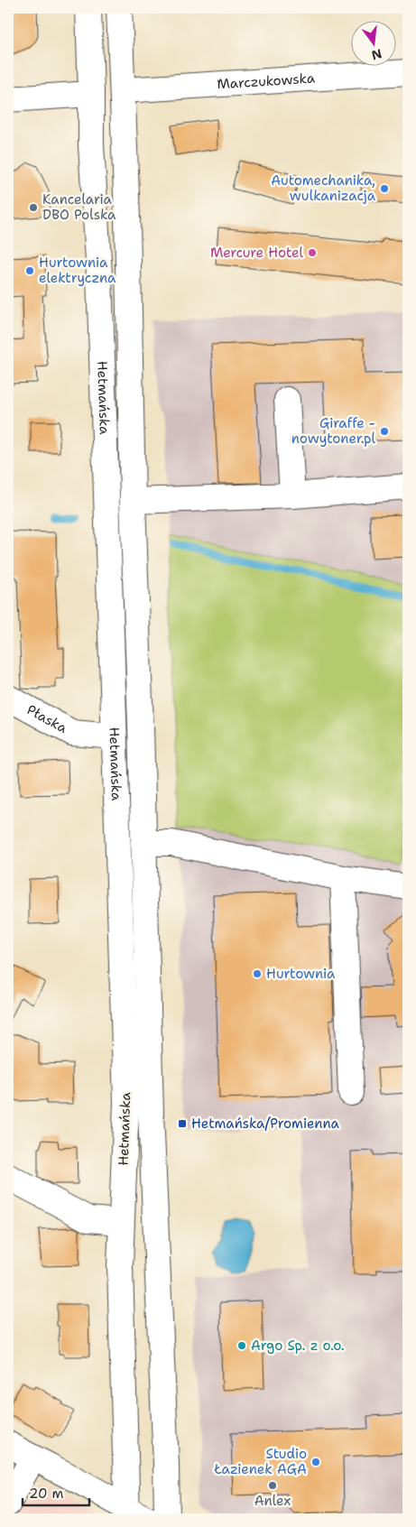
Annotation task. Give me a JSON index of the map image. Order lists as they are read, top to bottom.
{
  "streets": {
    "main road": ["Marczukowska", "Hetmańska", "Płaska"]
  },
  "crossings": [
    ["Marczukowska", "Hetmańska"],
    ["Hetmańska", "Płaska"]
  ],
  "places": {
    "other": [
      "Automechanika, wulkanizacja",
      "Kancelaria DBO Polska",
      "Mercure Hotel",
      "Hurtownia elektryczna",
      "Giraffe - nowytoner.pl",
      "Hurtownia",
      "Argo Sp. z o.o.",
      "Studio Łazienek AGA",
      "Anlex"
    ],
    "transit": ["Hetmańska/Promienna"]
  },
  "scale_bar": "20 m",
  "north": "bottom"
}
